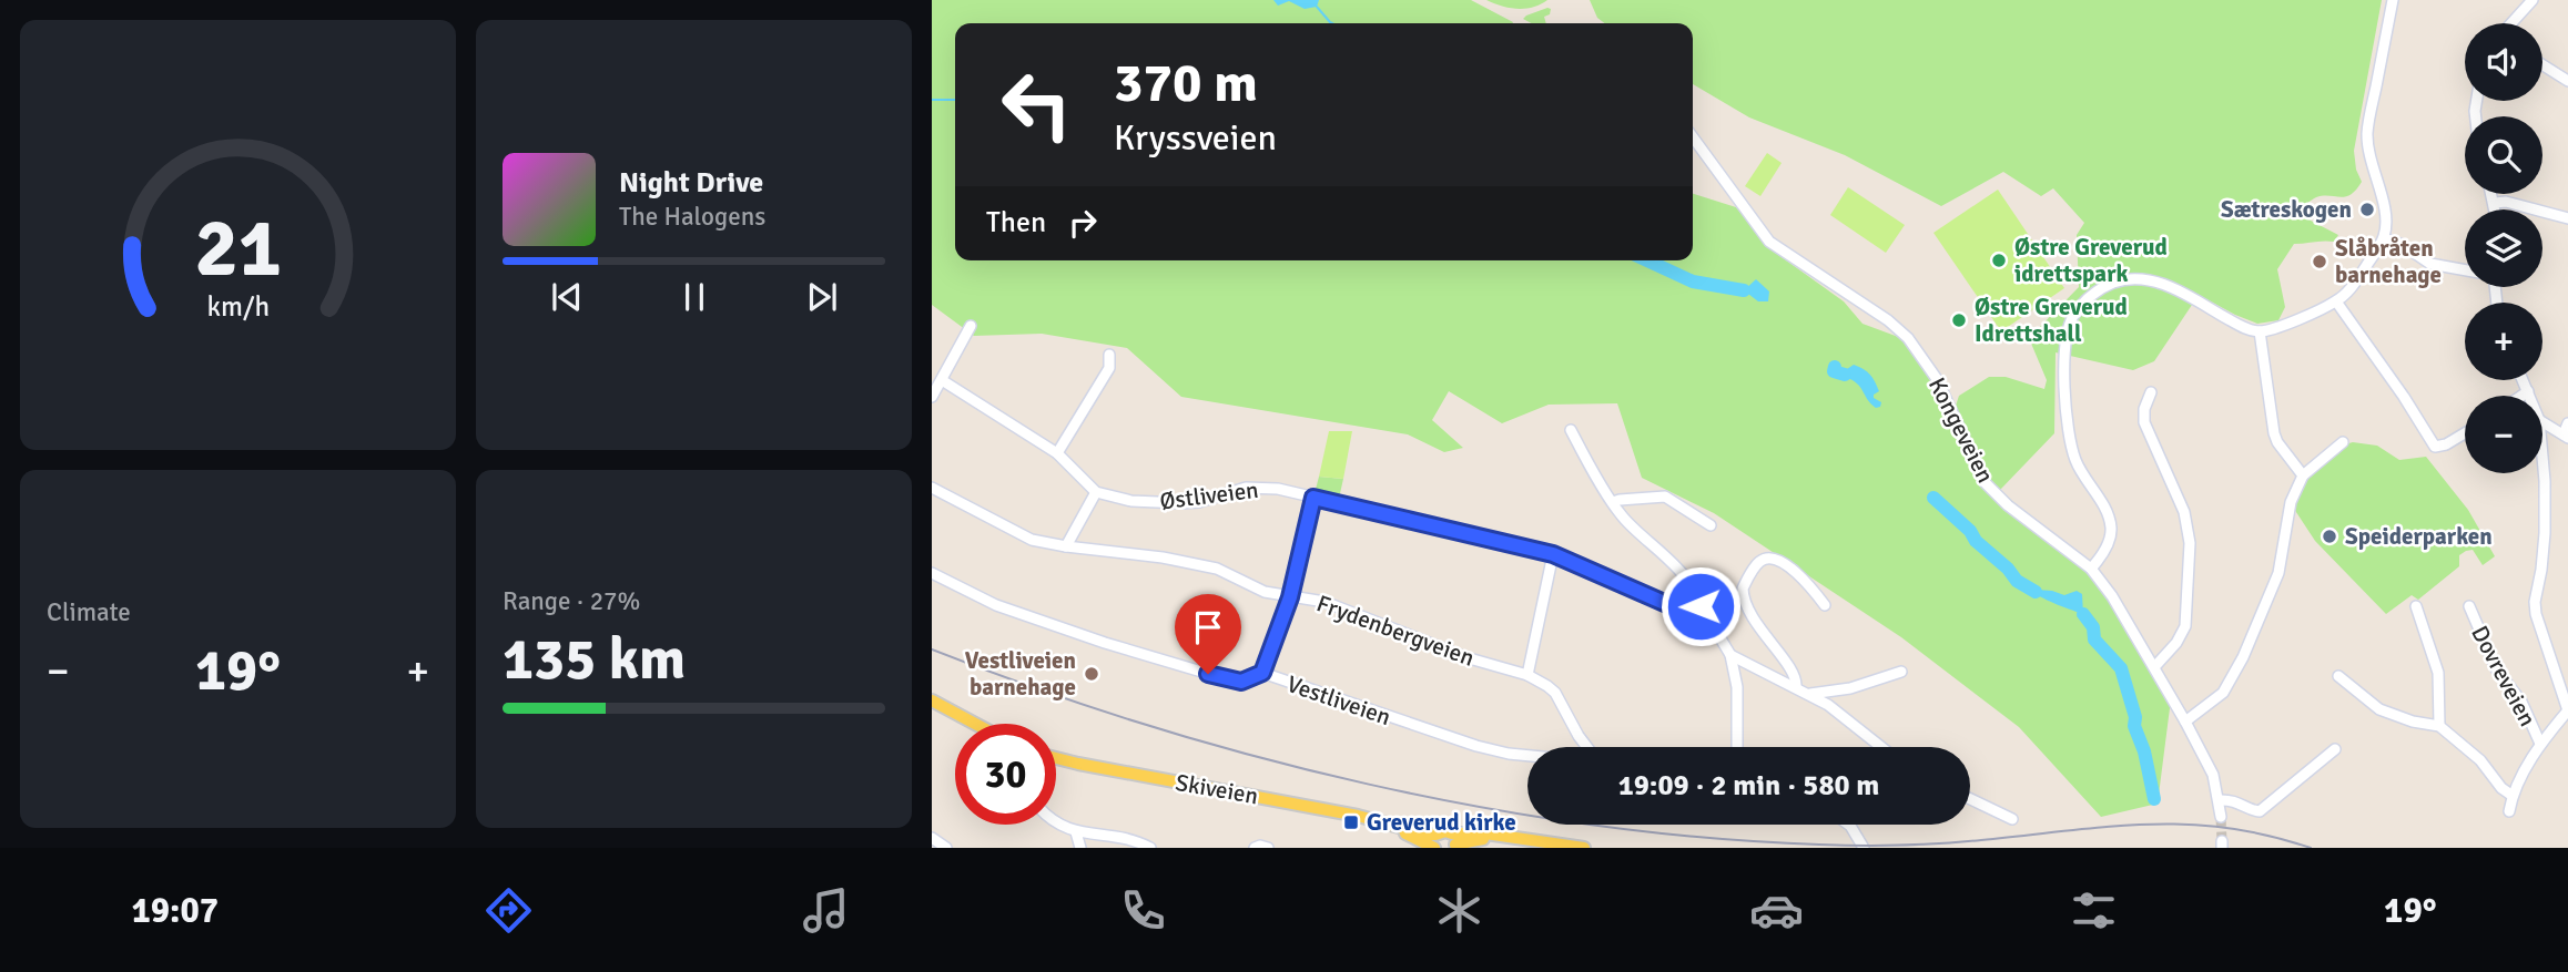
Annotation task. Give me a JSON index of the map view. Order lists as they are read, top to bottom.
{
  "streets": {
    "main road": ["Skiveien"],
    "street": [
      "Kongeveien",
      "Østliveien",
      "Frydenbergveien",
      "Dovreveien",
      "Vestliveien"
    ]
  },
  "places": {
    "other": [
      "Sætreskogen",
      "Østre Greverud idrettspark",
      "Slåbråten barnehage",
      "Østre Greverud Idrettshall",
      "Speiderparken",
      "Vestliveien barnehage"
    ],
    "transit": ["Greverud kirke"]
  },
  "page": {
    "map_buttons": ["+", "−"],
    "turn": ["370 m", "Kryssveien"],
    "song": ["Night Drive", "The Halogens"],
    "then": "Then",
    "tile": [
      "Climate",
      ["Range · 27%", "135 km"]
    ],
    "heat": ["−", "19°", "+"],
    "limit": "30",
    "trip": "19:09 · 2 min · 580 m",
    "tabs": ["19:07", "19°"],
    "gauge": ["21", "km/h"]
  }
}
